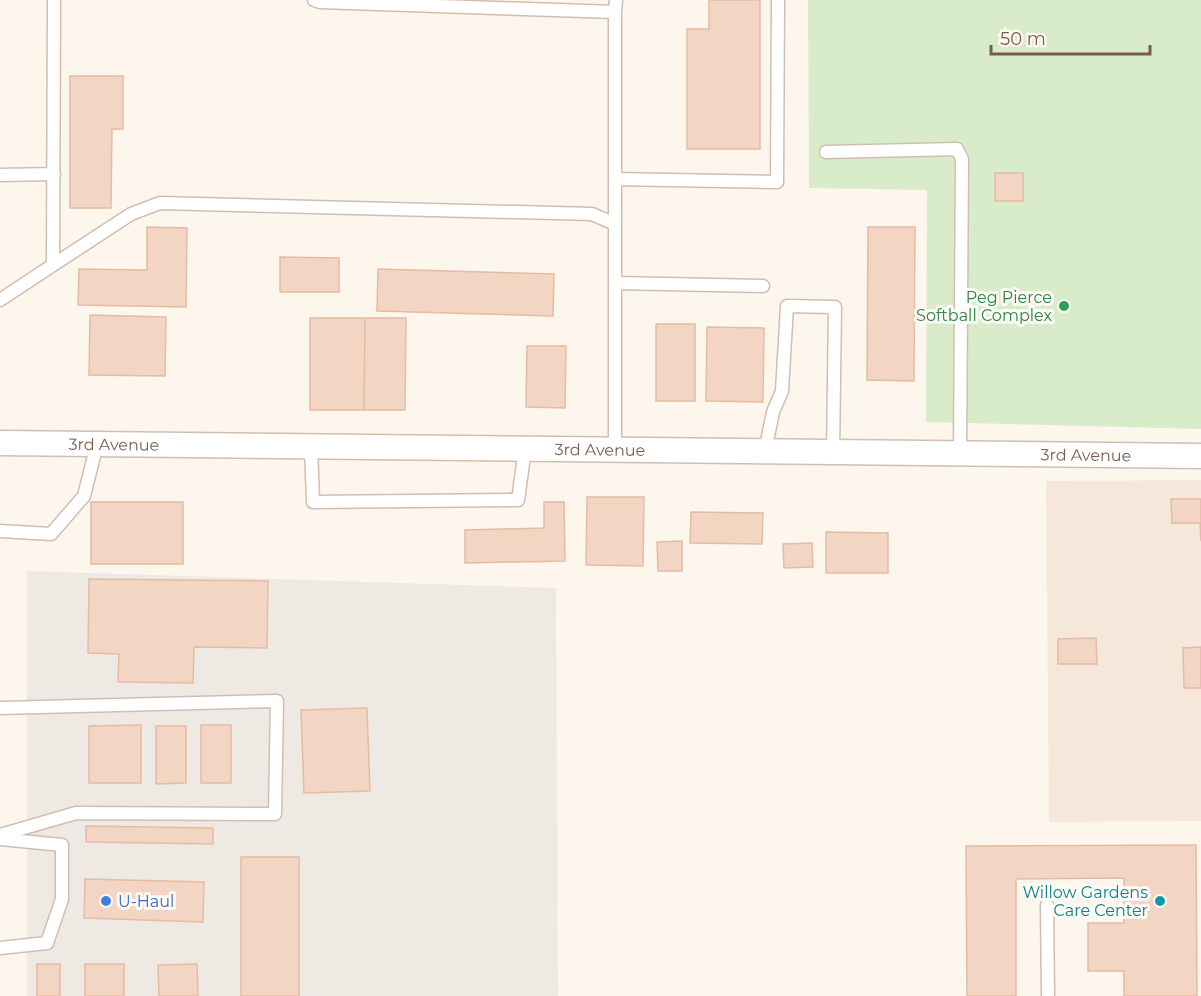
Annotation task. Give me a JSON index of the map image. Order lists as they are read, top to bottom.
{
  "streets": {
    "street": ["3rd Avenue"]
  },
  "places": ["Peg Pierce Softball Complex", "U-Haul", "Willow Gardens Care Center"],
  "scale_bar": "50 m"
}
